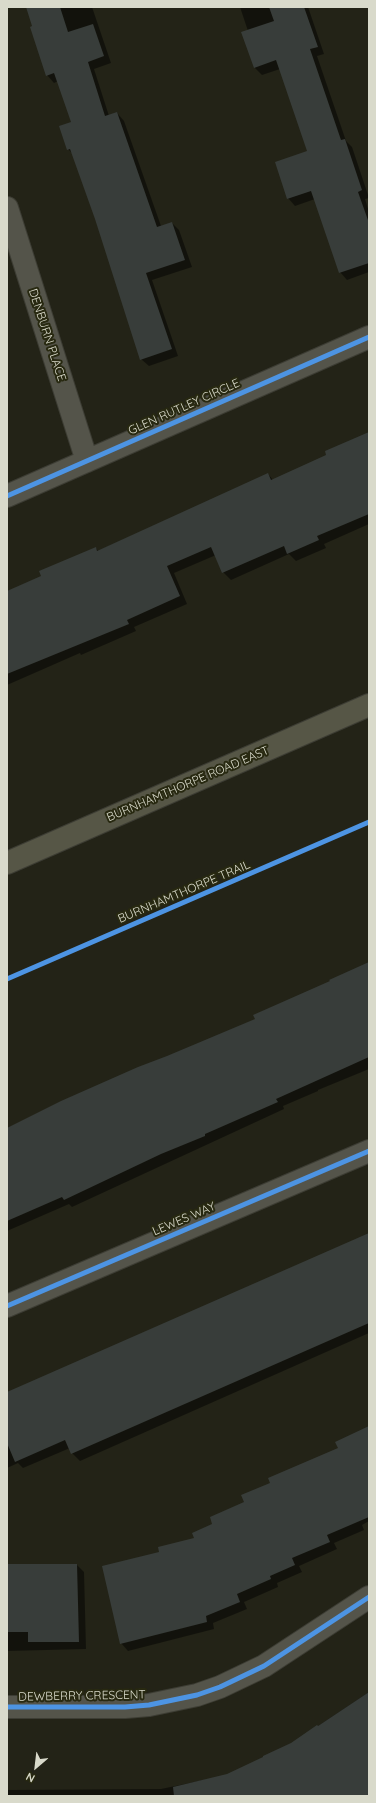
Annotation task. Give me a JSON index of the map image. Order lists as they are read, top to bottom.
{
  "streets": {
    "main road": ["BURNHAMTHORPE ROAD EAST"],
    "street": [
      "DENBURN PLACE",
      "GLEN RUTLEY CIRCLE",
      "LEWES WAY",
      "DEWBERRY CRESCENT"
    ],
    "cycle path": ["BURNHAMTHORPE TRAIL"]
  },
  "crossings": [
    ["DENBURN PLACE", "GLEN RUTLEY CIRCLE"]
  ],
  "north": "bottom left"
}
